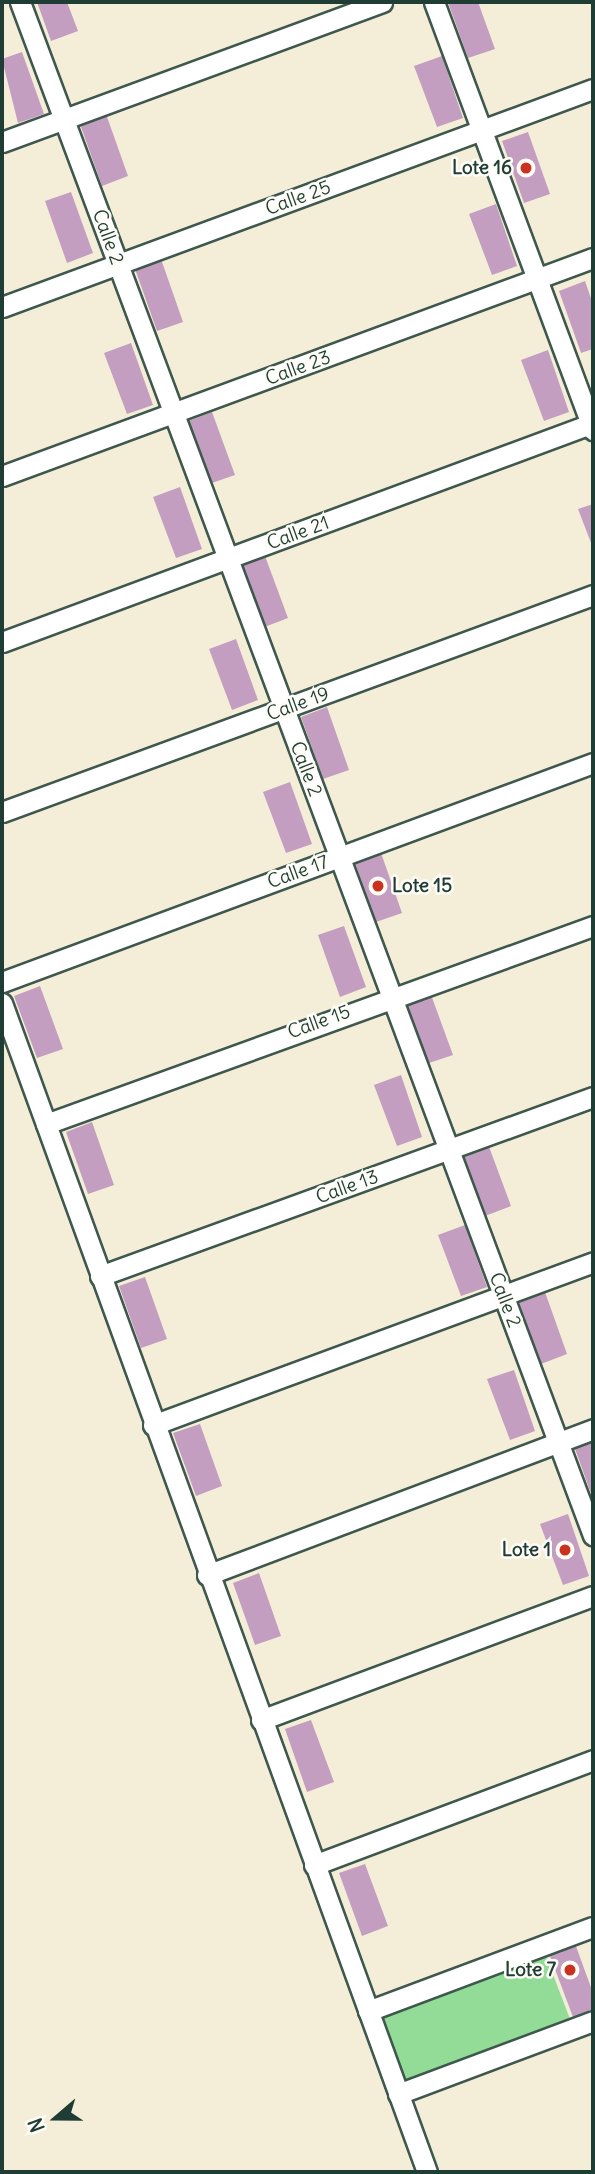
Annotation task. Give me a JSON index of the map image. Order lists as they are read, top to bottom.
{
  "streets": {
    "street": [
      "Calle 25",
      "Calle 2",
      "Calle 23",
      "Calle 21",
      "Calle 19",
      "Calle 17",
      "Calle 15",
      "Calle 13"
    ]
  },
  "crossings": [
    ["Calle 25", "Calle 2"],
    ["Calle 2", "Calle 23"],
    ["Calle 2", "Calle 21"],
    ["Calle 2", "Calle 19"],
    ["Calle 2", "Calle 17"],
    ["Calle 2", "Calle 15"],
    ["Calle 2", "Calle 13"]
  ],
  "places": [
    "Lote 16",
    "Lote 15",
    "Lote 1",
    "Lote 7"
  ],
  "north": "left"
}
